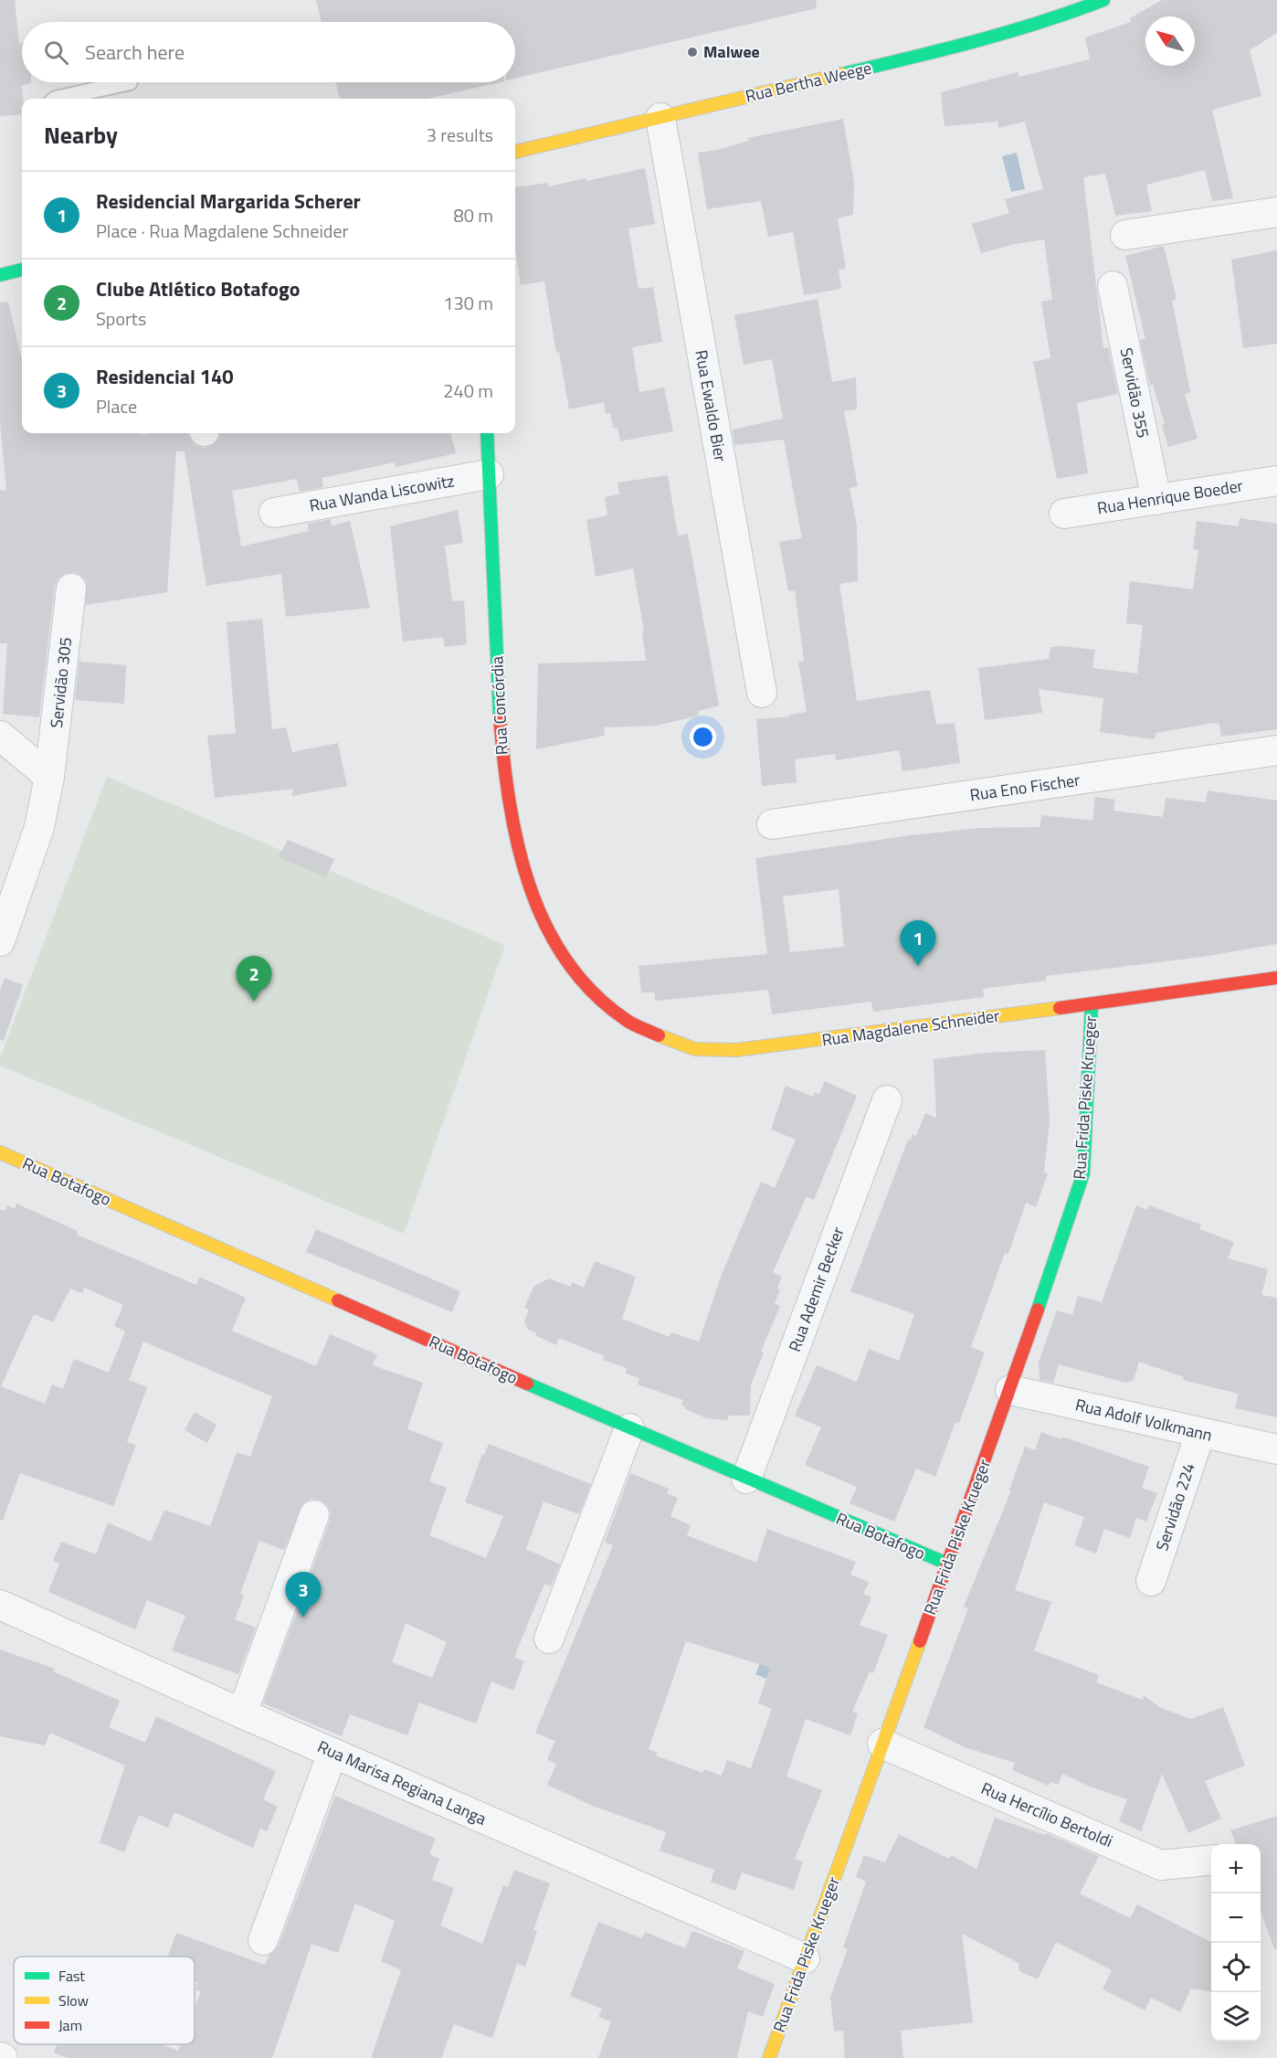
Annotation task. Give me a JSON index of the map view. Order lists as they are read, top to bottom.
{
  "streets": {
    "street": [
      "Rua Bertha Weege",
      "Servidão 355",
      "Rua Ewaldo Bier",
      "Rua Wanda Liscowitz",
      "Rua Henrique Boeder",
      "Servidão 305",
      "Rua Concórdia",
      "Rua Eno Fischer",
      "Rua Magdalene Schneider",
      "Rua Frida Piske Krueger",
      "Rua Botafogo",
      "Rua Ademir Becker",
      "Rua Adolf Volkmann",
      "Servidão 224",
      "Rua Marisa Regiana Langa",
      "Rua Hercílio Bertoldi"
    ]
  },
  "crossings": [
    ["Rua Bertha Weege", "Rua Ewaldo Bier"],
    ["Servidão 355", "Rua Henrique Boeder"],
    ["Rua Wanda Liscowitz", "Rua Concórdia"],
    ["Rua Concórdia", "Rua Magdalene Schneider"],
    ["Rua Magdalene Schneider", "Rua Frida Piske Krueger"],
    ["Rua Frida Piske Krueger", "Rua Botafogo"],
    ["Rua Frida Piske Krueger", "Rua Adolf Volkmann"],
    ["Rua Frida Piske Krueger", "Rua Marisa Regiana Langa"],
    ["Rua Frida Piske Krueger", "Rua Hercílio Bertoldi"],
    ["Rua Botafogo", "Rua Ademir Becker"],
    ["Rua Adolf Volkmann", "Servidão 224"]
  ],
  "places": ["Malwee"],
  "legend": ["Fast", "Slow", "Jam"],
  "north": "top left",
  "page": {
    "search": "Search here",
    "heading": ["Nearby", "3 results"],
    "list": [
      {
        "mark": "1",
        "name": "Residencial Margarida Scherer",
        "note": "Place · Rua Magdalene Schneider",
        "value": "80 m"
      },
      {
        "mark": "2",
        "name": "Clube Atlético Botafogo",
        "note": "Sports",
        "value": "130 m"
      },
      {
        "mark": "3",
        "name": "Residencial 140",
        "note": "Place",
        "value": "240 m"
      }
    ],
    "pins": ["1", "2", "3"],
    "map_buttons": ["+", "−"]
  }
}
